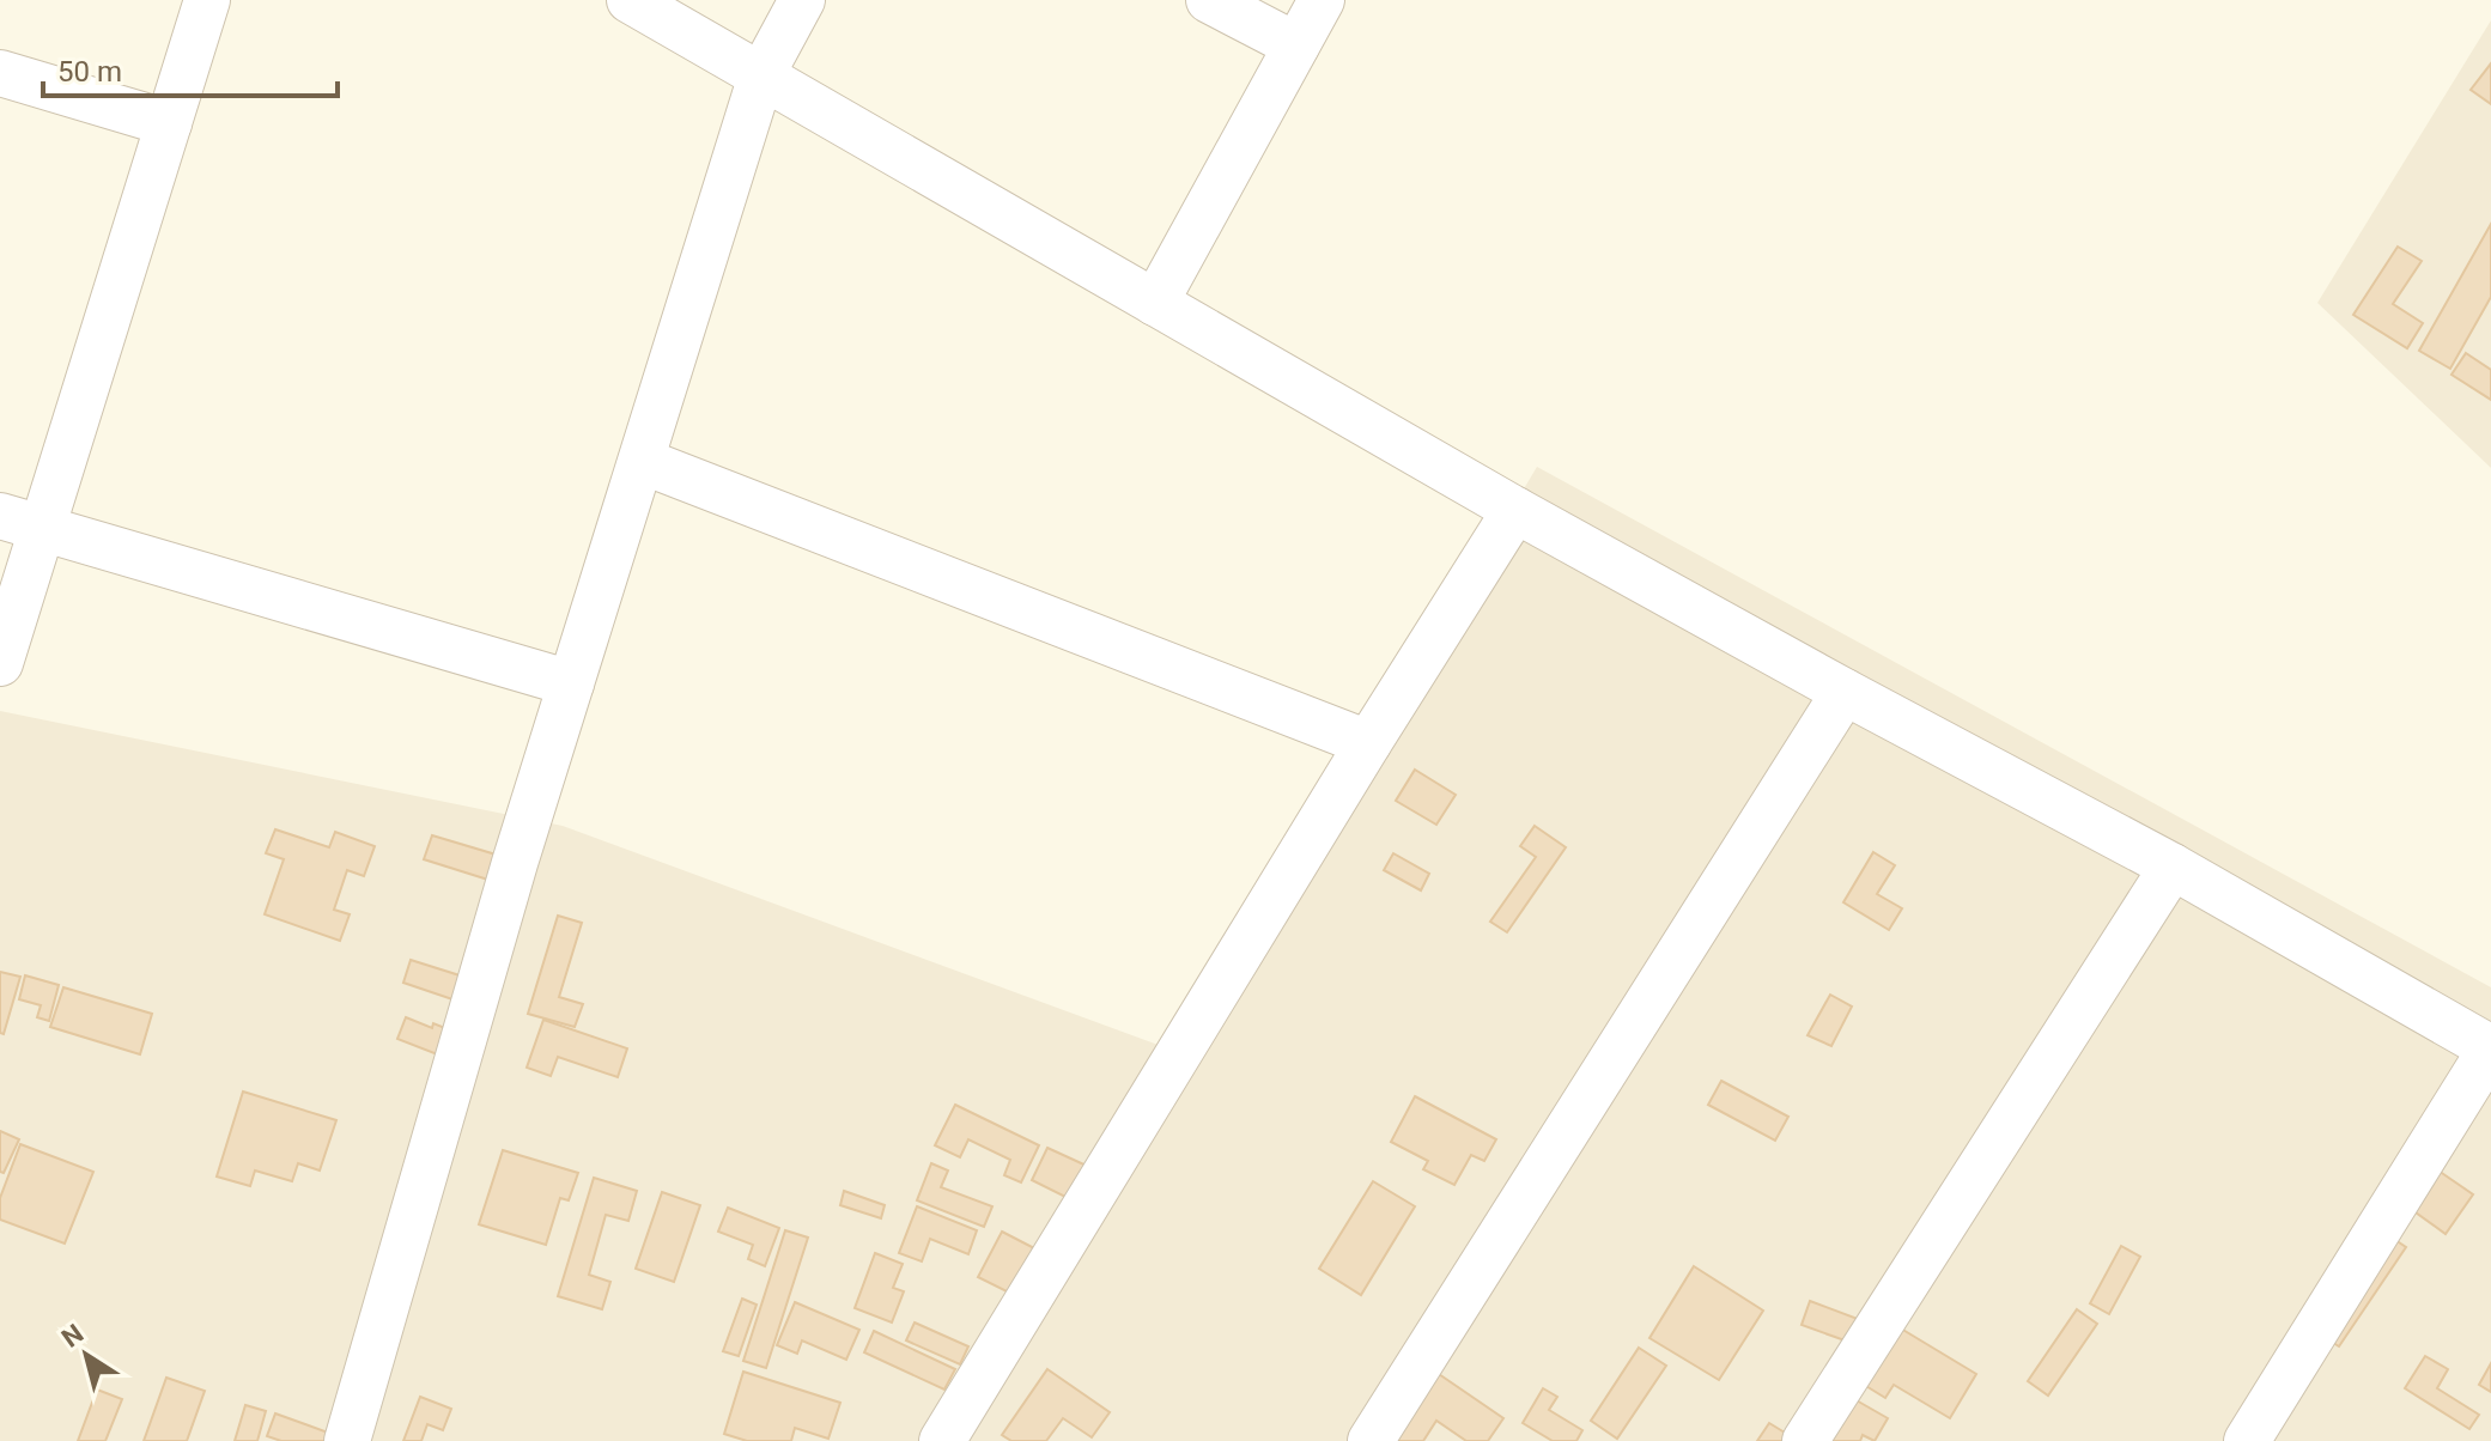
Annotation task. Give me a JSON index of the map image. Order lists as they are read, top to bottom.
{
  "scale_bar": "50 m",
  "north": "top left"
}
